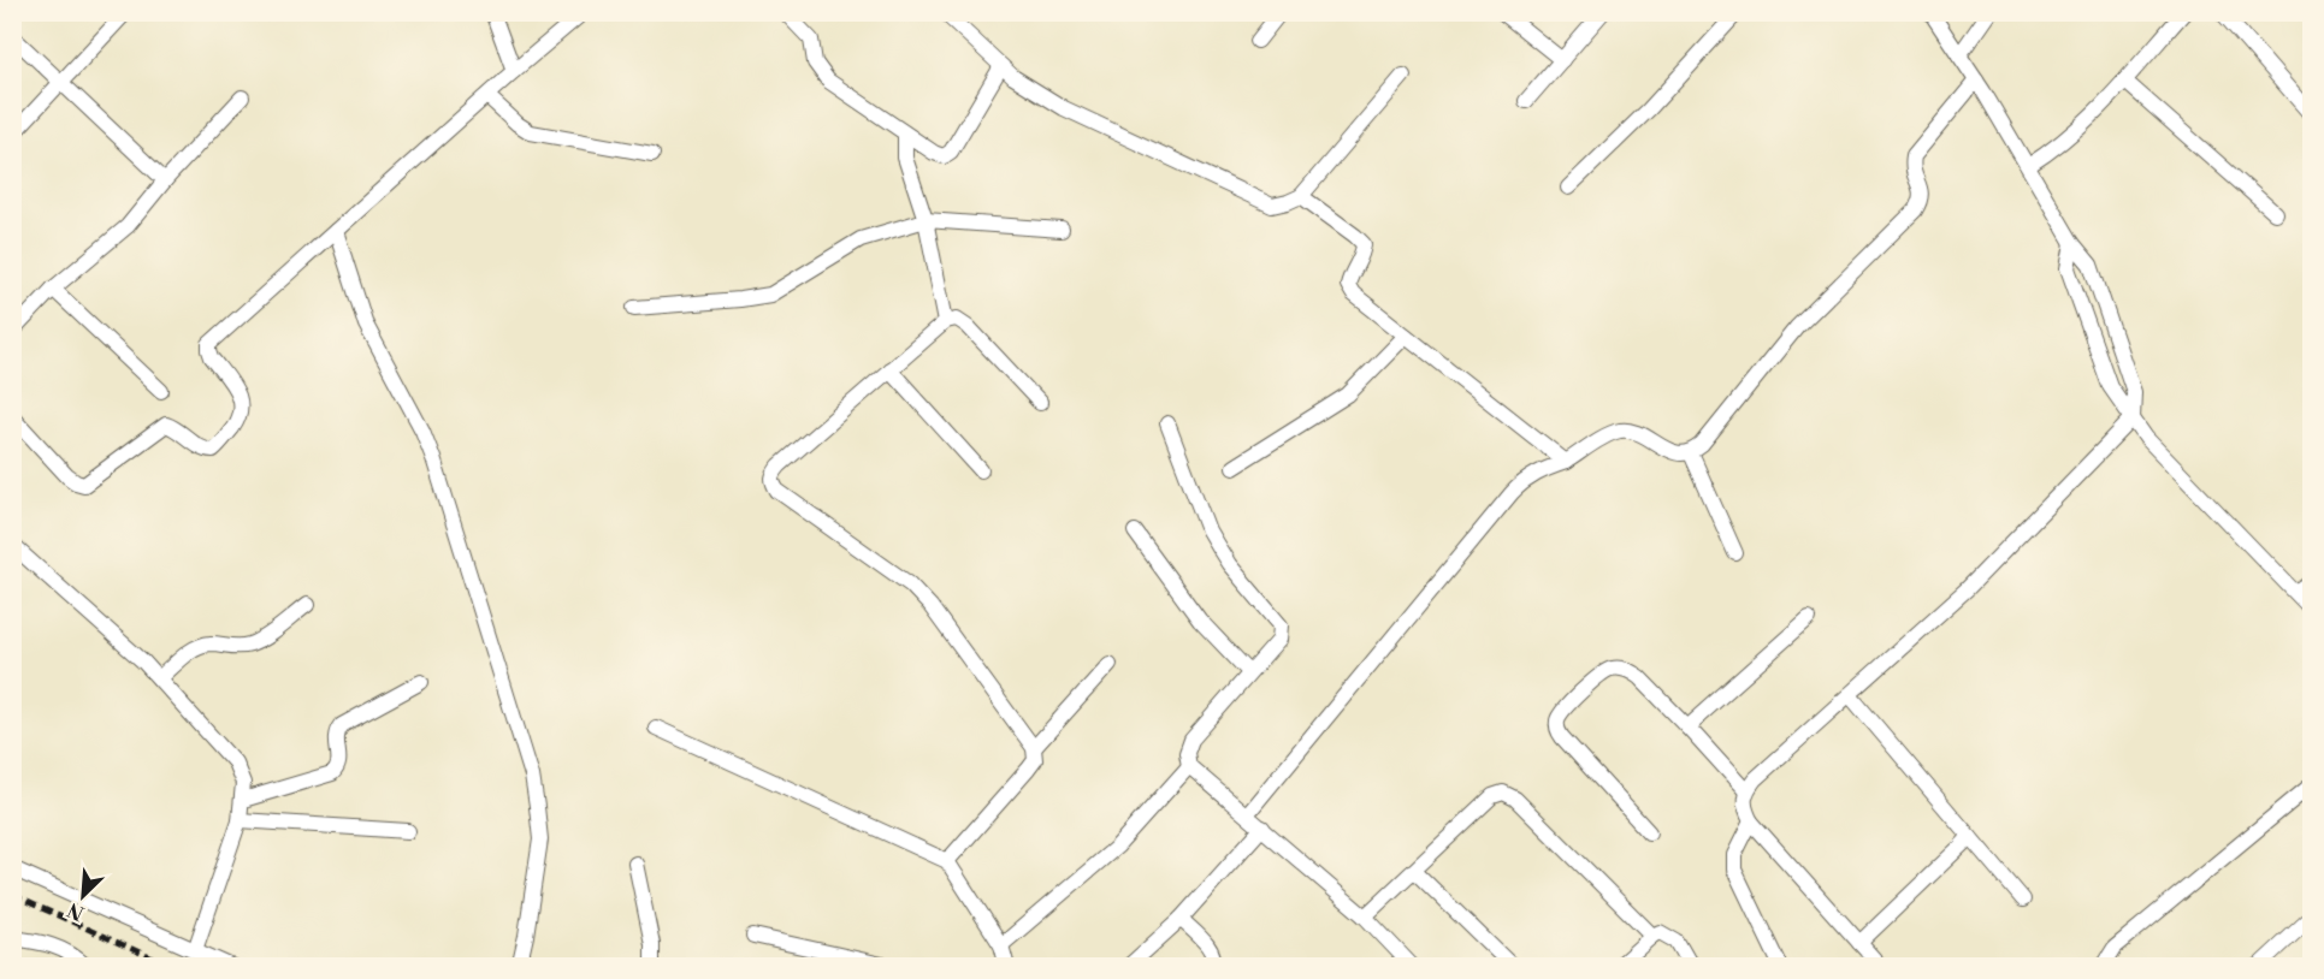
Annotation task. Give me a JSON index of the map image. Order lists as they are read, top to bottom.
{
  "north": "bottom left"
}
